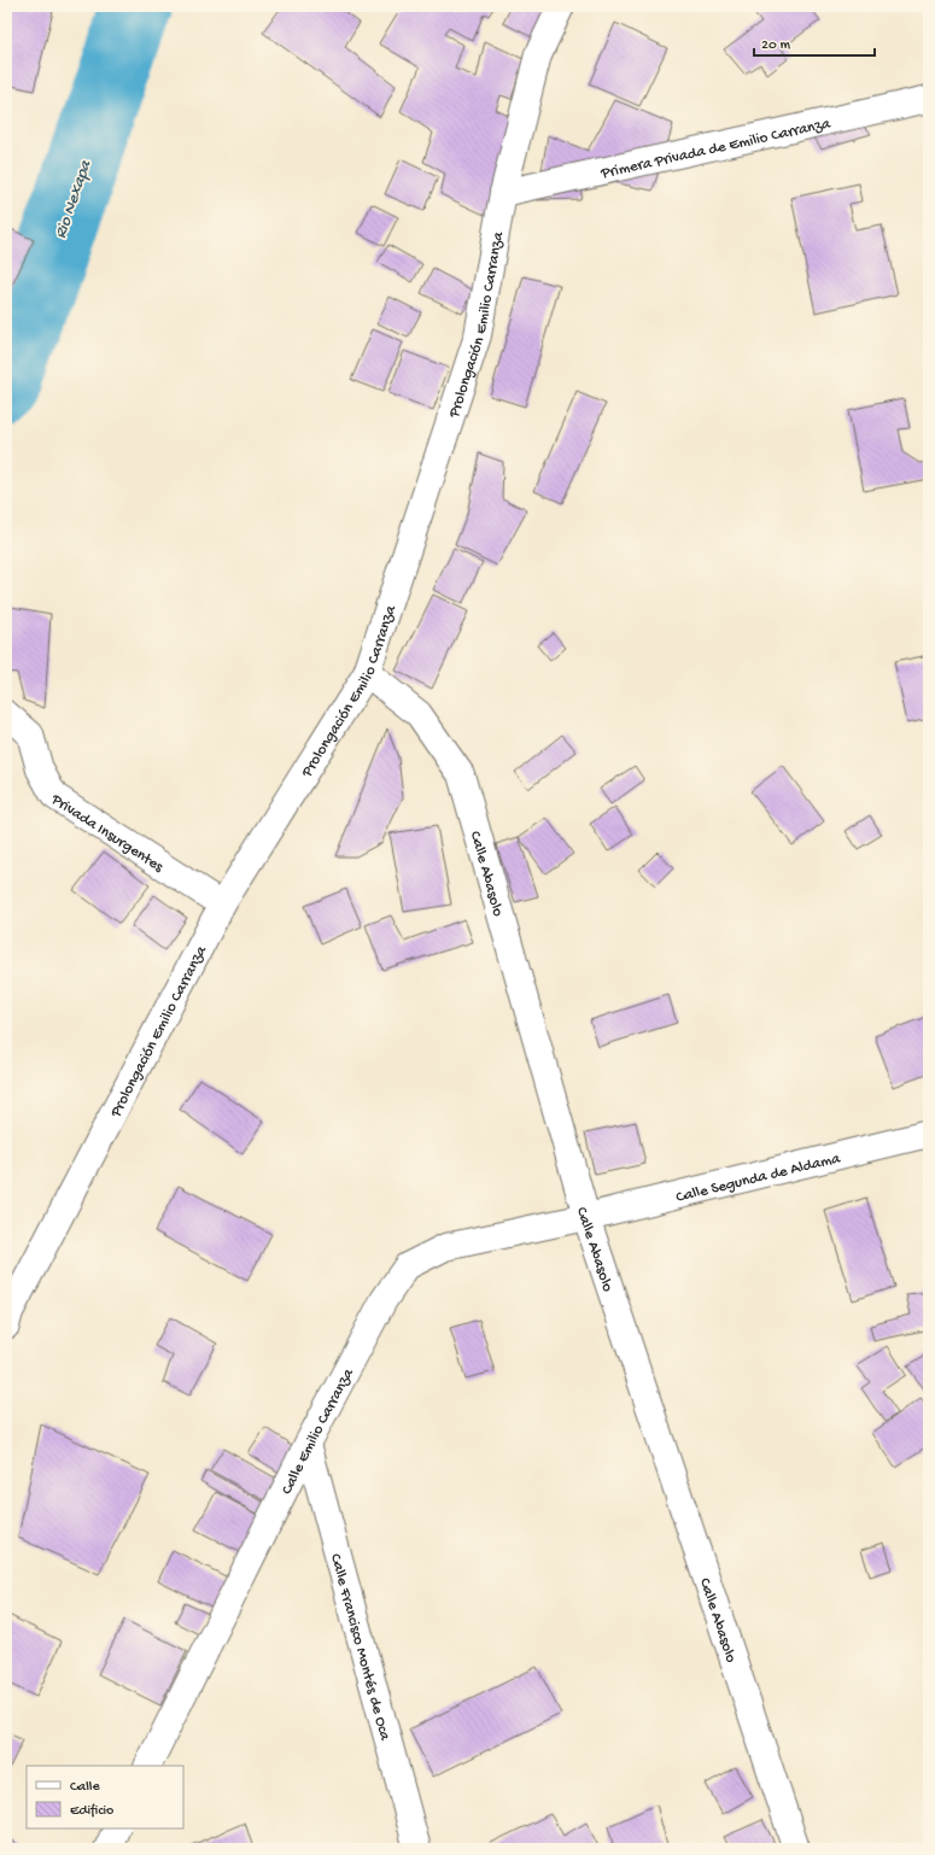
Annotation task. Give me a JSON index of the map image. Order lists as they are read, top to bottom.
{
  "streets": {
    "street": [
      "Primera Privada de Emilio Carranza",
      "Prolongación Emilio Carranza",
      "Privada Insurgentes",
      "Calle Abasolo",
      "Calle Segunda de Aldama",
      "Calle Emilio Carranza",
      "Calle Francisco Montés de Oca"
    ]
  },
  "crossings": [
    ["Primera Privada de Emilio Carranza", "Prolongación Emilio Carranza"],
    ["Prolongación Emilio Carranza", "Privada Insurgentes"],
    ["Prolongación Emilio Carranza", "Calle Abasolo"],
    ["Calle Abasolo", "Calle Segunda de Aldama"],
    ["Calle Abasolo", "Calle Emilio Carranza"],
    ["Calle Segunda de Aldama", "Calle Emilio Carranza"],
    ["Calle Emilio Carranza", "Calle Francisco Montés de Oca"]
  ],
  "water": ["Rio Nexapa"],
  "legend": ["Calle", "Edificio"],
  "scale_bar": "20 m"
}
